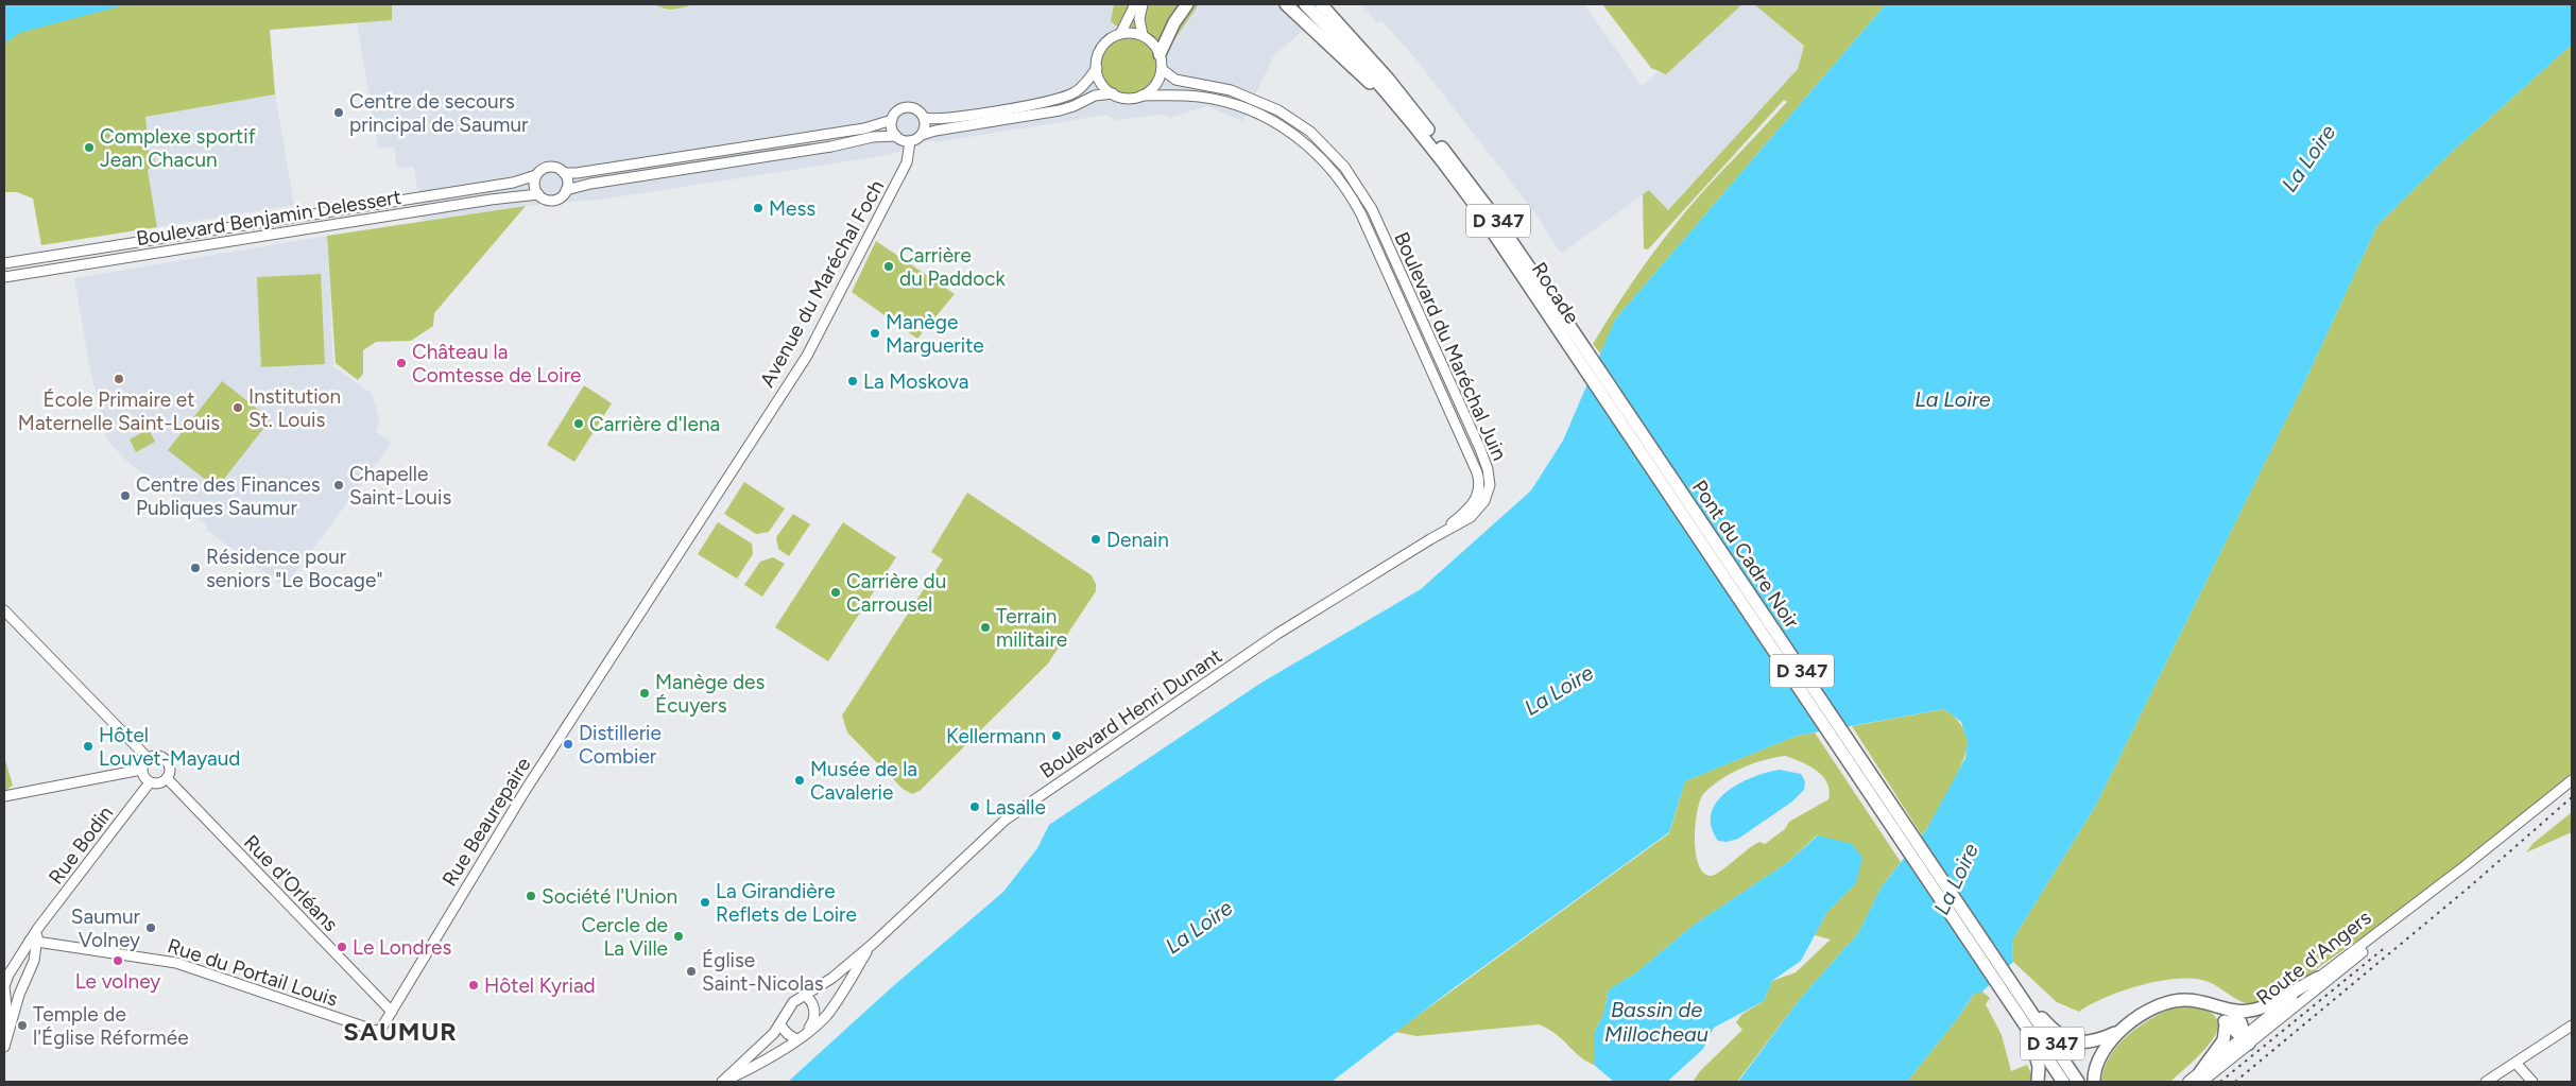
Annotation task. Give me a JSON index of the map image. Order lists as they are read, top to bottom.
{
  "streets": {
    "highway": ["D 347", "Rocade", "Pont du Cadre Noir"],
    "main road": [
      "Boulevard Benjamin Delessert",
      "Avenue du Maréchal Foch",
      "Boulevard du Maréchal Juin",
      "Boulevard Henri Dunant",
      "Rue Beaurepaire",
      "Rue Bodin",
      "Rue d'Orléans",
      "Route d'Angers",
      "Rue du Portail Louis"
    ]
  },
  "crossings": [
    ["D 347", "Rocade"],
    ["D 347", "Pont du Cadre Noir"],
    ["Avenue du Maréchal Foch", "Rue Beaurepaire"],
    ["Rocade", "Pont du Cadre Noir"],
    ["Boulevard du Maréchal Juin", "Boulevard Henri Dunant"],
    ["Rue Beaurepaire", "Rue d'Orléans"],
    ["Rue Beaurepaire", "Rue du Portail Louis"],
    ["Rue Bodin", "Rue d'Orléans"],
    ["Rue Bodin", "Rue du Portail Louis"]
  ],
  "districts": ["SAUMUR"],
  "water": ["La Loire", "Bassin de Millocheau"],
  "places": [
    "Centre de secours principal de Saumur",
    "Complexe sportif Jean Chacun",
    "Mess",
    "Carrière du Paddock",
    "Manège Marguerite",
    "Château la Comtesse de Loire",
    "École Primaire et Maternelle Saint-Louis",
    "La Moskova",
    "Institution St. Louis",
    "Carrière d'Iena",
    "Chapelle Saint-Louis",
    "Centre des Finances Publiques Saumur",
    "Denain",
    "Résidence pour seniors \"Le Bocage\"",
    "Carrière du Carrousel",
    "Terrain militaire",
    "Manège des Écuyers",
    "Kellermann",
    "Distillerie Combier",
    "Hôtel Louvet-Mayaud",
    "Musée de la Cavalerie",
    "Lasalle",
    "Société l'Union",
    "La Girandière Reflets de Loire",
    "Saumur Volney",
    "Cercle de La Ville",
    "Le Londres",
    "Le volney",
    "Église Saint-Nicolas",
    "Hôtel Kyriad",
    "Temple de l'Église Réformée"
  ]
}
